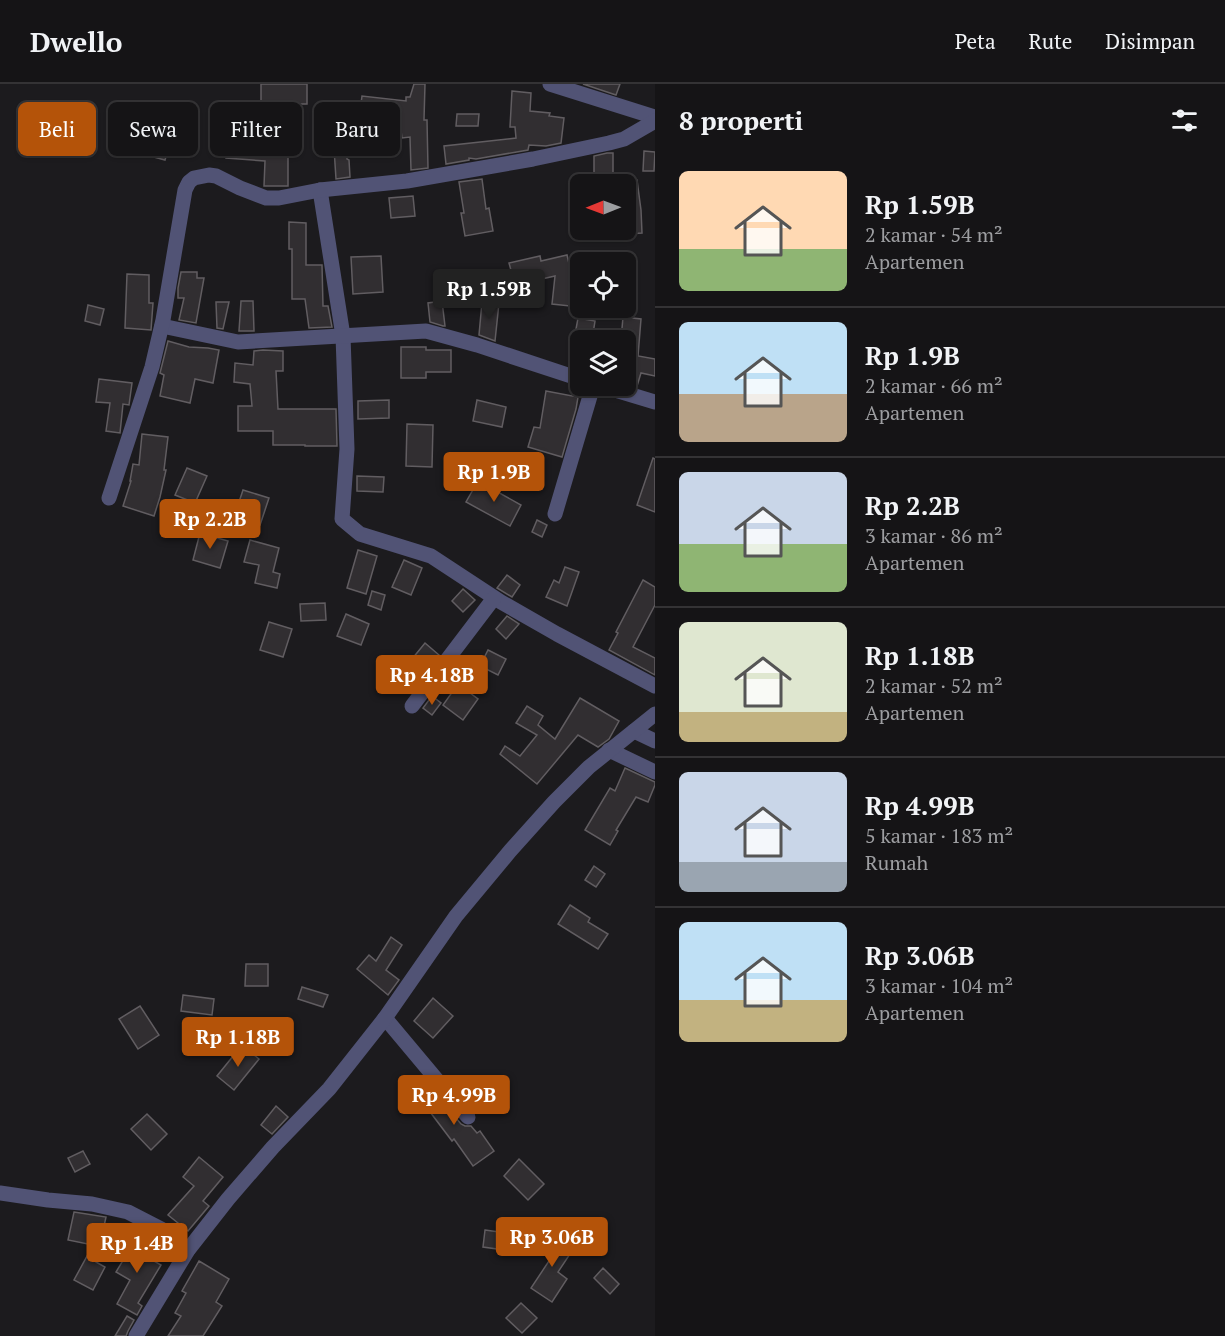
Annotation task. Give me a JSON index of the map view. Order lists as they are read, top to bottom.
{
  "north": "left",
  "page": {
    "header": "Dwello",
    "nav": ["Peta", "Rute", "Disimpan"],
    "heading": "8 properti",
    "chip": [
      "Beli",
      "Sewa",
      "Filter",
      "Baru"
    ],
    "list": [
      {
        "name": "Rp 1.59B",
        "note": "2 kamar · 54 m² · Apartemen"
      },
      {
        "name": "Rp 1.9B",
        "note": "2 kamar · 66 m² · Apartemen"
      },
      {
        "name": "Rp 2.2B",
        "note": "3 kamar · 86 m² · Apartemen"
      },
      {
        "name": "Rp 1.18B",
        "note": "2 kamar · 52 m² · Apartemen"
      },
      {
        "name": "Rp 4.99B",
        "note": "5 kamar · 183 m² · Rumah"
      },
      {
        "name": "Rp 3.06B",
        "note": "3 kamar · 104 m² · Apartemen"
      }
    ],
    "price": [
      "Rp 1.59B",
      "Rp 1.9B",
      "Rp 2.2B",
      "Rp 4.18B",
      "Rp 1.18B",
      "Rp 4.99B",
      "Rp 3.06B",
      "Rp 1.4B"
    ]
  }
}
